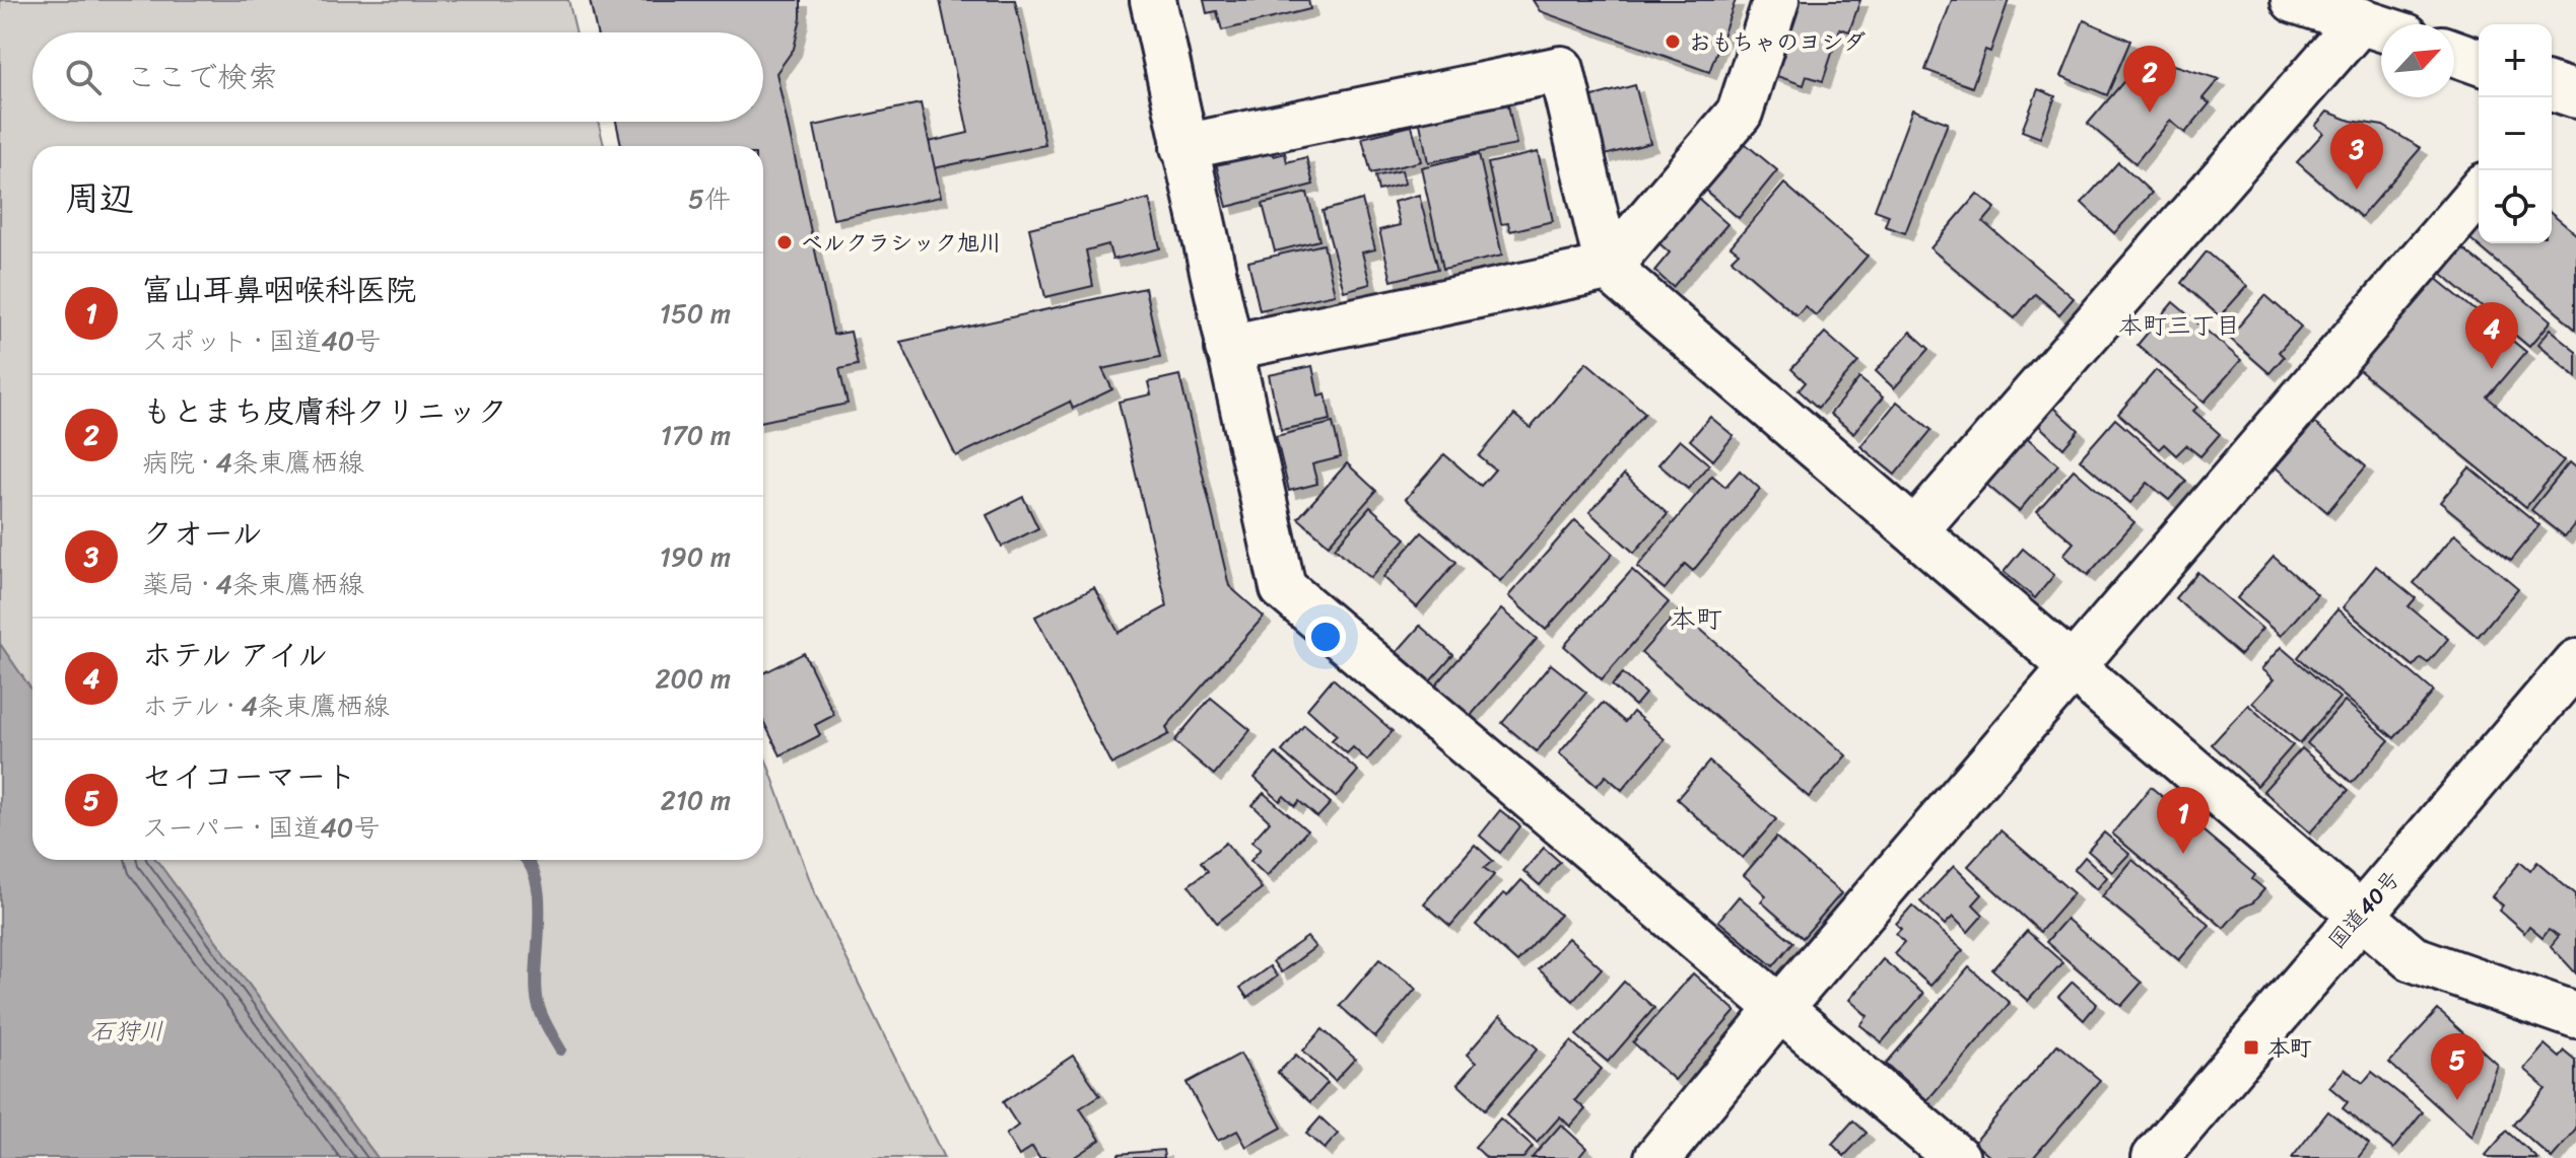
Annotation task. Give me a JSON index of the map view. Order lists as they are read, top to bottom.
{
  "streets": {
    "main road": ["国道40号"]
  },
  "districts": ["本町三丁目", "本町"],
  "water": ["石狩川"],
  "places": {
    "other": ["おもちゃのヨシダ", "ベルクラシック旭川"],
    "transit": ["本町"]
  },
  "north": "top right",
  "page": {
    "map_buttons": ["+", "−"],
    "search": "ここで検索",
    "pins": [
      "2",
      "3",
      "4",
      "1",
      "5"
    ],
    "heading": ["周辺", "5件"],
    "list": [
      {
        "mark": "1",
        "name": "富山耳鼻咽喉科医院",
        "note": "スポット · 国道40号",
        "value": "150 m"
      },
      {
        "mark": "2",
        "name": "もとまち皮膚科クリニック",
        "note": "病院 · 4条東鷹栖線",
        "value": "170 m"
      },
      {
        "mark": "3",
        "name": "クオール",
        "note": "薬局 · 4条東鷹栖線",
        "value": "190 m"
      },
      {
        "mark": "4",
        "name": "ホテル アイル",
        "note": "ホテル · 4条東鷹栖線",
        "value": "200 m"
      },
      {
        "mark": "5",
        "name": "セイコーマート",
        "note": "スーパー · 国道40号",
        "value": "210 m"
      }
    ]
  }
}
